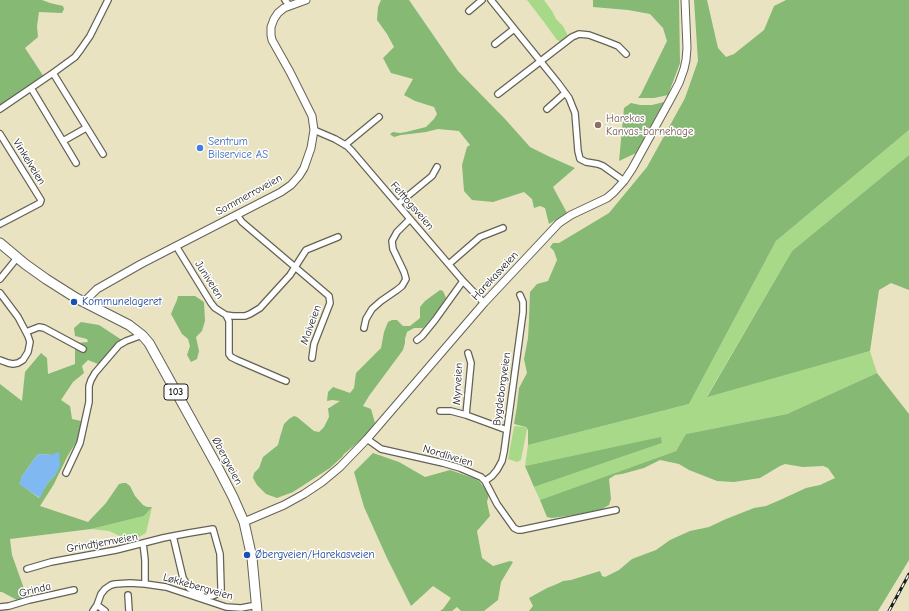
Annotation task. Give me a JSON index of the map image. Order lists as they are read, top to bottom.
{
  "streets": {
    "main road": ["103", "Øbergveien"],
    "street": [
      "Vinkelveien",
      "Sommerroveien",
      "Felttogsveien",
      "Harekasveien",
      "Juniveien",
      "Maiveien",
      "Myrveien",
      "Bygdeborgveien",
      "Nordliveien",
      "Grindtjernveien",
      "Løkkebergveien",
      "Grinda"
    ]
  },
  "crossings": [
    ["Sommerroveien", "Felttogsveien"],
    ["Sommerroveien", "Juniveien"],
    ["Sommerroveien", "Maiveien"],
    ["Sommerroveien", "Øbergveien"],
    ["Felttogsveien", "Harekasveien"],
    ["Harekasveien", "Nordliveien"],
    ["Harekasveien", "Øbergveien"],
    ["Myrveien", "Bygdeborgveien"],
    ["Bygdeborgveien", "Nordliveien"],
    ["Øbergveien", "Løkkebergveien"],
    ["Grindtjernveien", "Løkkebergveien"]
  ],
  "places": [
    "Harekas Kanvas-barnehage",
    "Sentrum Bilservice AS",
    "Kommunelageret",
    "Øbergveien/Harekasveien"
  ]
}
